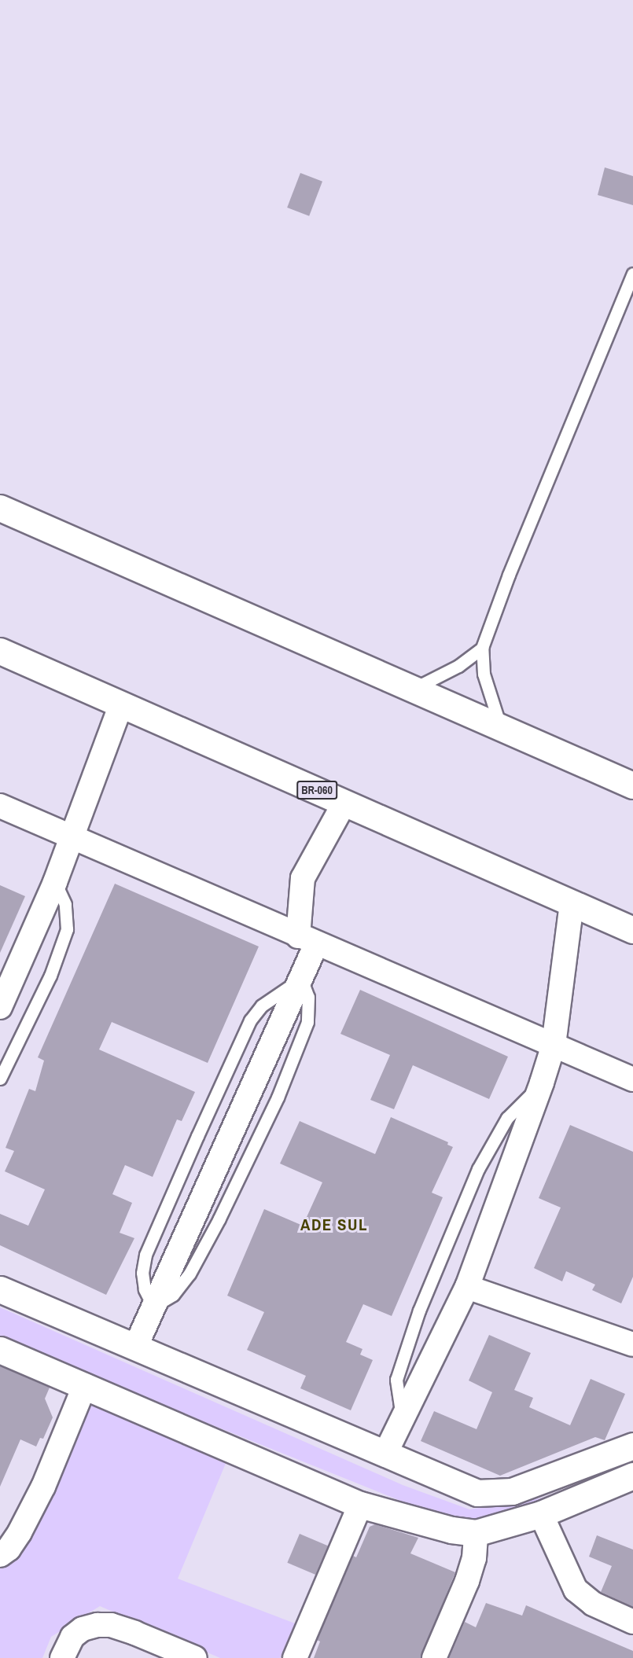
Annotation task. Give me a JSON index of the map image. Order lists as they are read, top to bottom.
{
  "streets": {
    "main road": ["BR-060"]
  },
  "districts": ["ADE SUL"]
}
